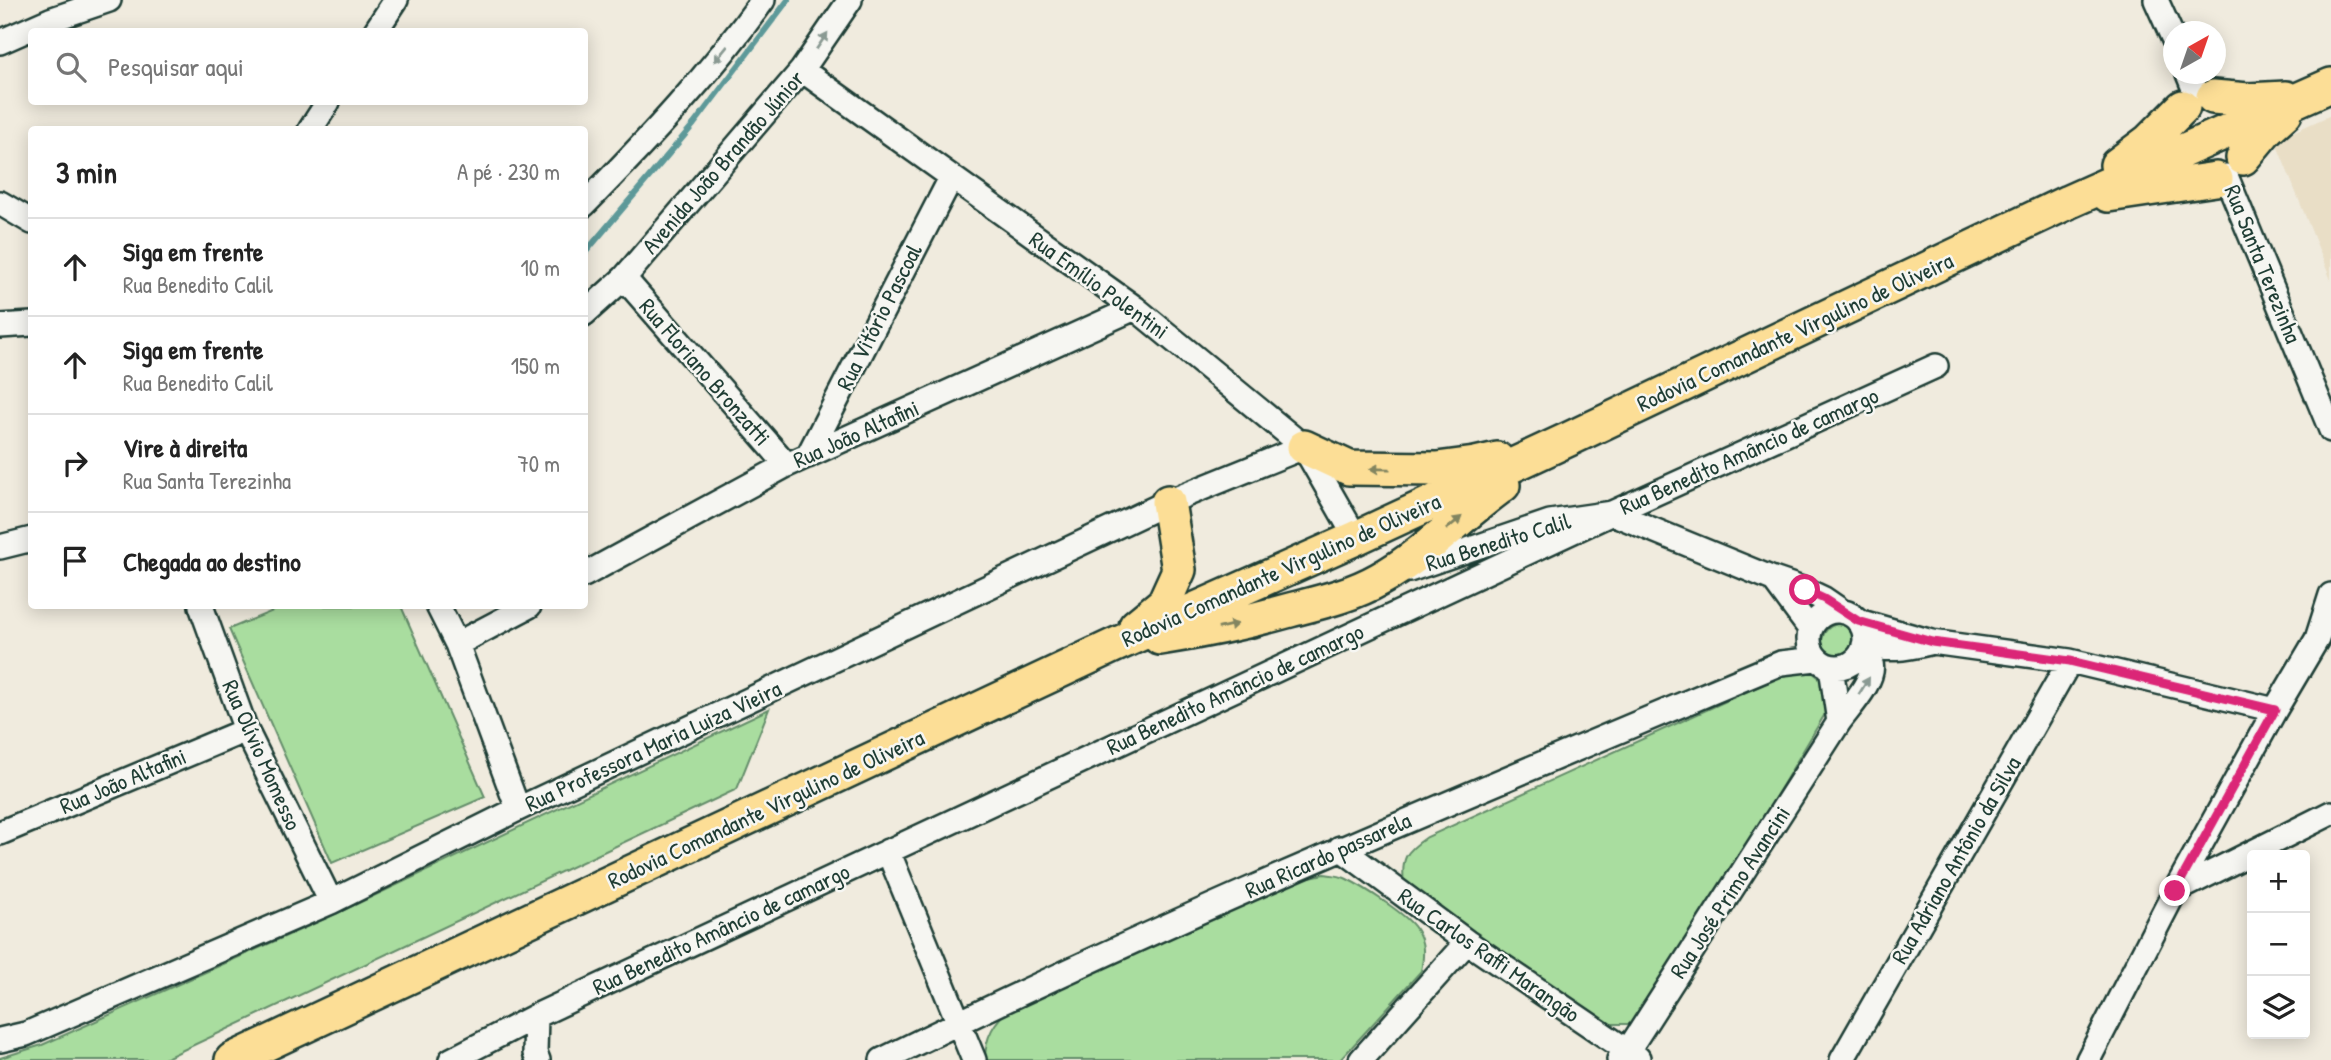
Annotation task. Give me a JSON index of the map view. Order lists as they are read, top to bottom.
{
  "streets": {
    "highway": ["Rodovia Comandante Virgulino de Oliveira"],
    "street": [
      "Avenida João Brandão Júnior",
      "Rua Santa Terezinha",
      "Rua Emílio Polentini",
      "Rua Vitório Pascoal",
      "Rua Floriano Bronzatti",
      "Rua João Altafini",
      "Rua Benedito Amâncio de camargo",
      "Rua Benedito Calil",
      "Rua Professora Maria Luiza Vieira",
      "Rua Olívio Momesso",
      "Rua Ricardo passarela",
      "Rua Adriano Antônio da Silva",
      "Rua José Primo Avancini",
      "Rua Carlos Raffi Marangão"
    ]
  },
  "crossings": [
    ["Avenida João Brandão Júnior", "Rua Emílio Polentini"],
    ["Avenida João Brandão Júnior", "Rua Floriano Bronzatti"],
    ["Rua Santa Terezinha", "Rodovia Comandante Virgulino de Oliveira"],
    ["Rua Emílio Polentini", "Rua Vitório Pascoal"],
    ["Rua Emílio Polentini", "Rodovia Comandante Virgulino de Oliveira"],
    ["Rua Emílio Polentini", "Rua João Altafini"],
    ["Rua Emílio Polentini", "Rua Professora Maria Luiza Vieira"],
    ["Rua Vitório Pascoal", "Rua João Altafini"],
    ["Rua Floriano Bronzatti", "Rua João Altafini"],
    ["Rua João Altafini", "Rua Olívio Momesso"],
    ["Rua Benedito Amâncio de camargo", "Rua Benedito Calil"],
    ["Rua Professora Maria Luiza Vieira", "Rua Olívio Momesso"],
    ["Rua Ricardo passarela", "Rua José Primo Avancini"],
    ["Rua Ricardo passarela", "Rua Carlos Raffi Marangão"],
    ["Rua José Primo Avancini", "Rua Carlos Raffi Marangão"]
  ],
  "north": "top right",
  "page": {
    "search": "Pesquisar aqui",
    "heading": ["3 min", "A pé · 230 m"],
    "list": [
      ["Siga em frente", "Rua Benedito Calil", "10 m"],
      ["Siga em frente", "Rua Benedito Calil", "150 m"],
      ["Vire à direita", "Rua Santa Terezinha", "70 m"],
      "Chegada ao destino"
    ],
    "map_buttons": ["+", "−"]
  }
}
